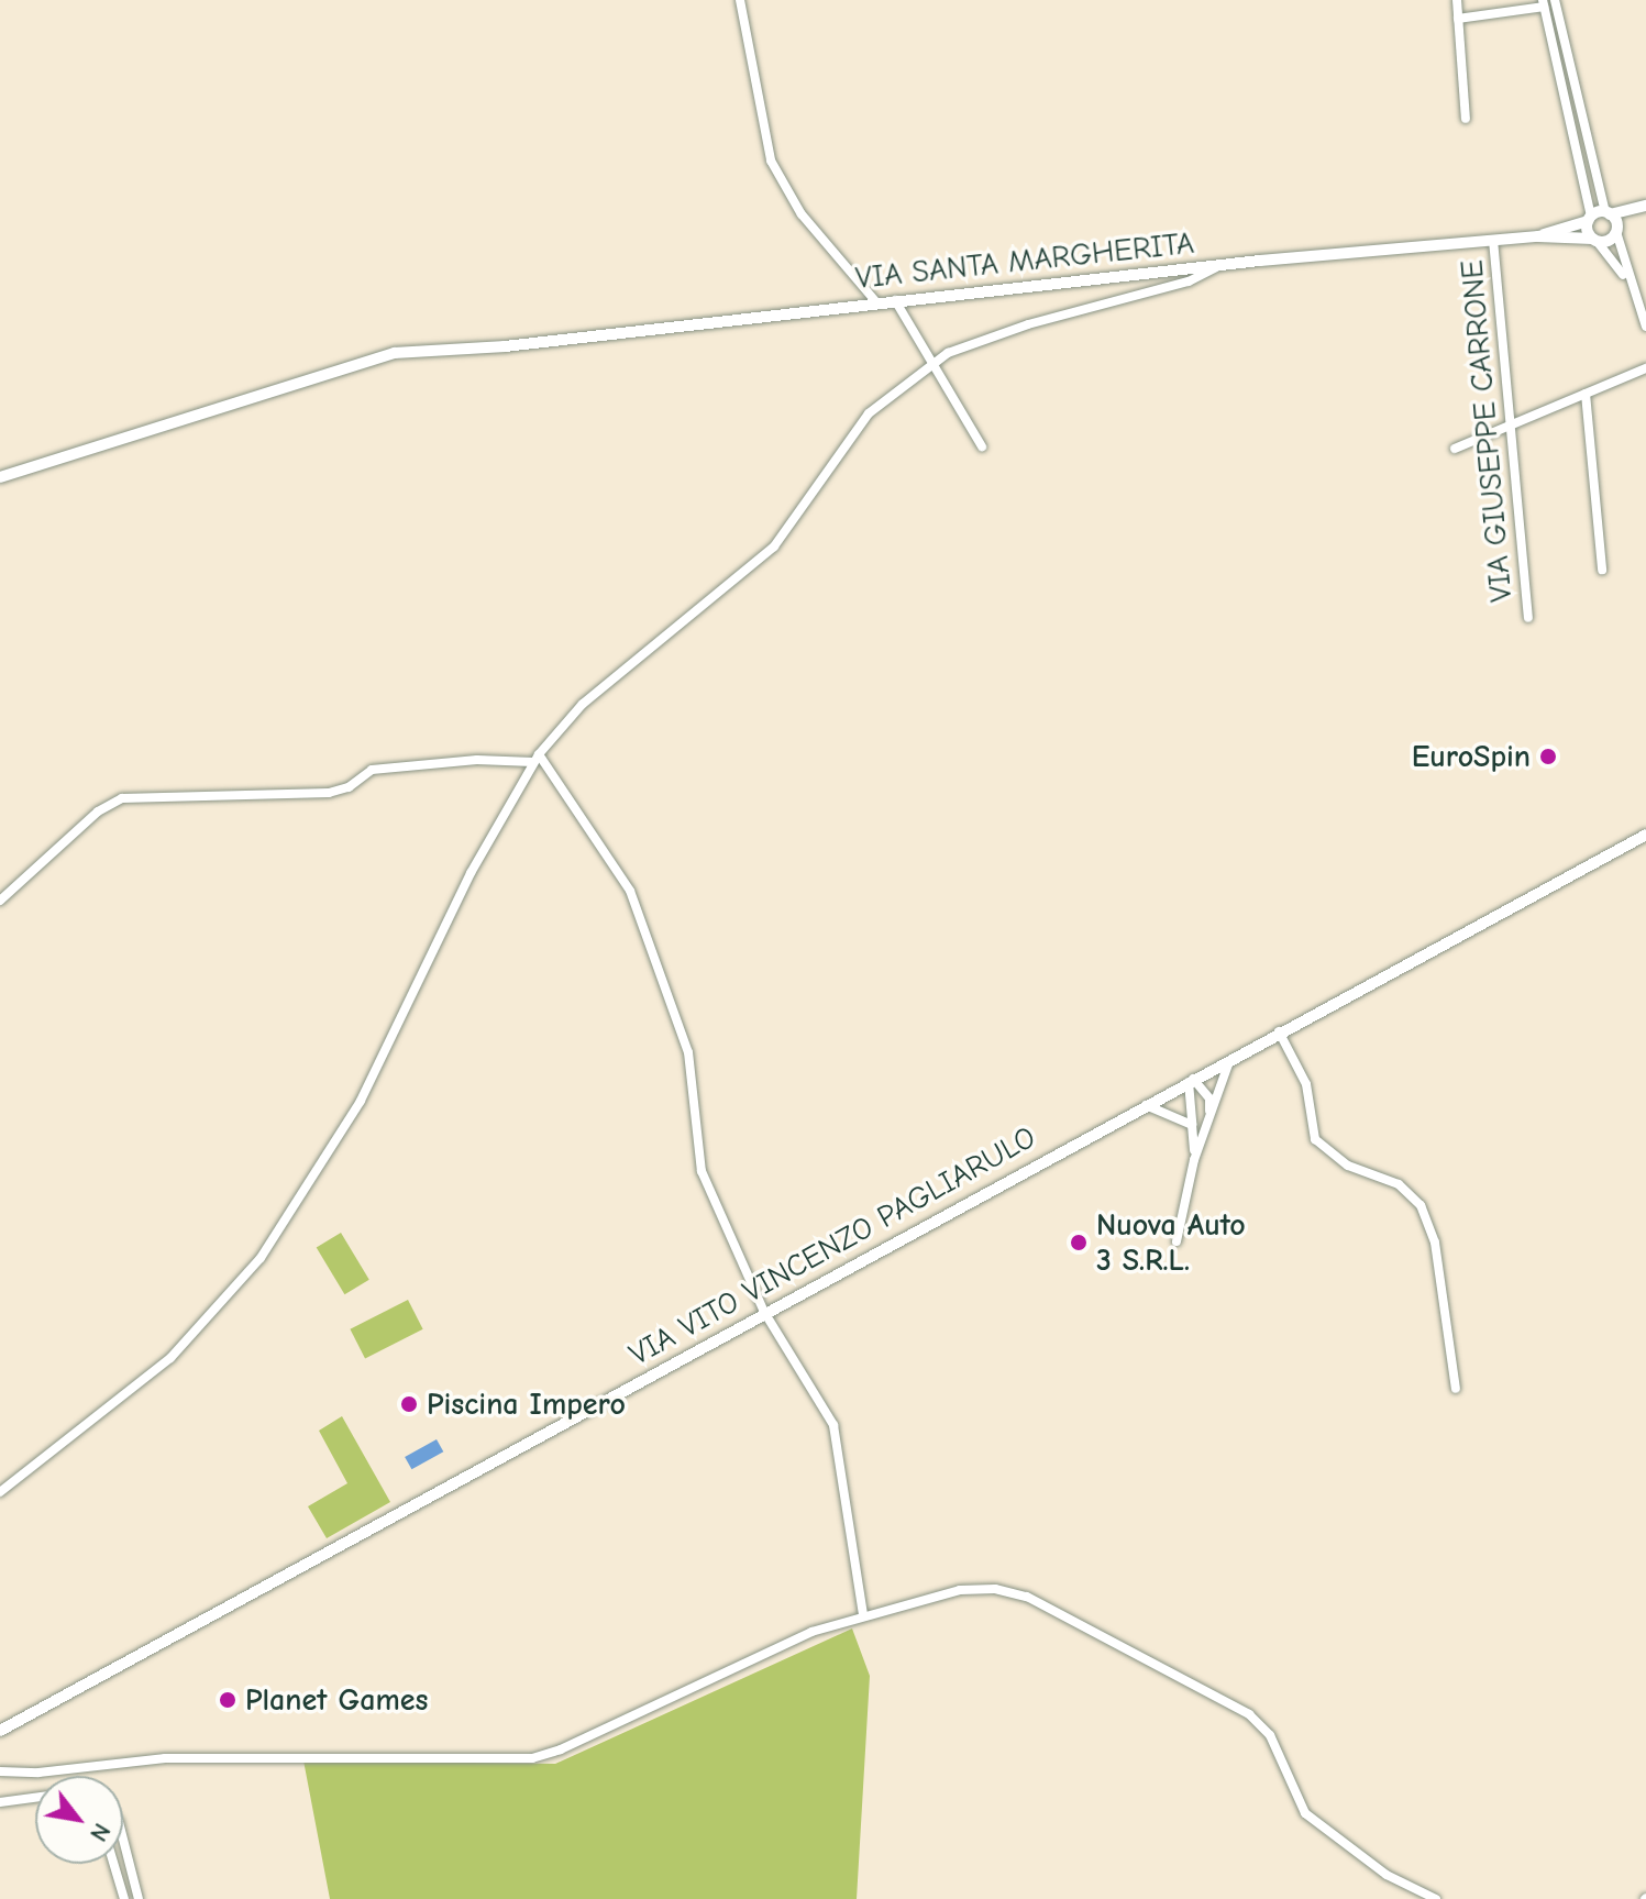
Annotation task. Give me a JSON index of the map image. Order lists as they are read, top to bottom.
{
  "streets": {
    "street": ["VIA SANTA MARGHERITA", "VIA GIUSEPPE CARRONE", "VIA VITO VINCENZO PAGLIARULO"]
  },
  "crossings": [
    ["VIA SANTA MARGHERITA", "VIA GIUSEPPE CARRONE"]
  ],
  "places": [
    "EuroSpin",
    "Nuova Auto 3 S.R.L.",
    "Piscina Impero",
    "Planet Games"
  ],
  "north": "bottom right"
}
